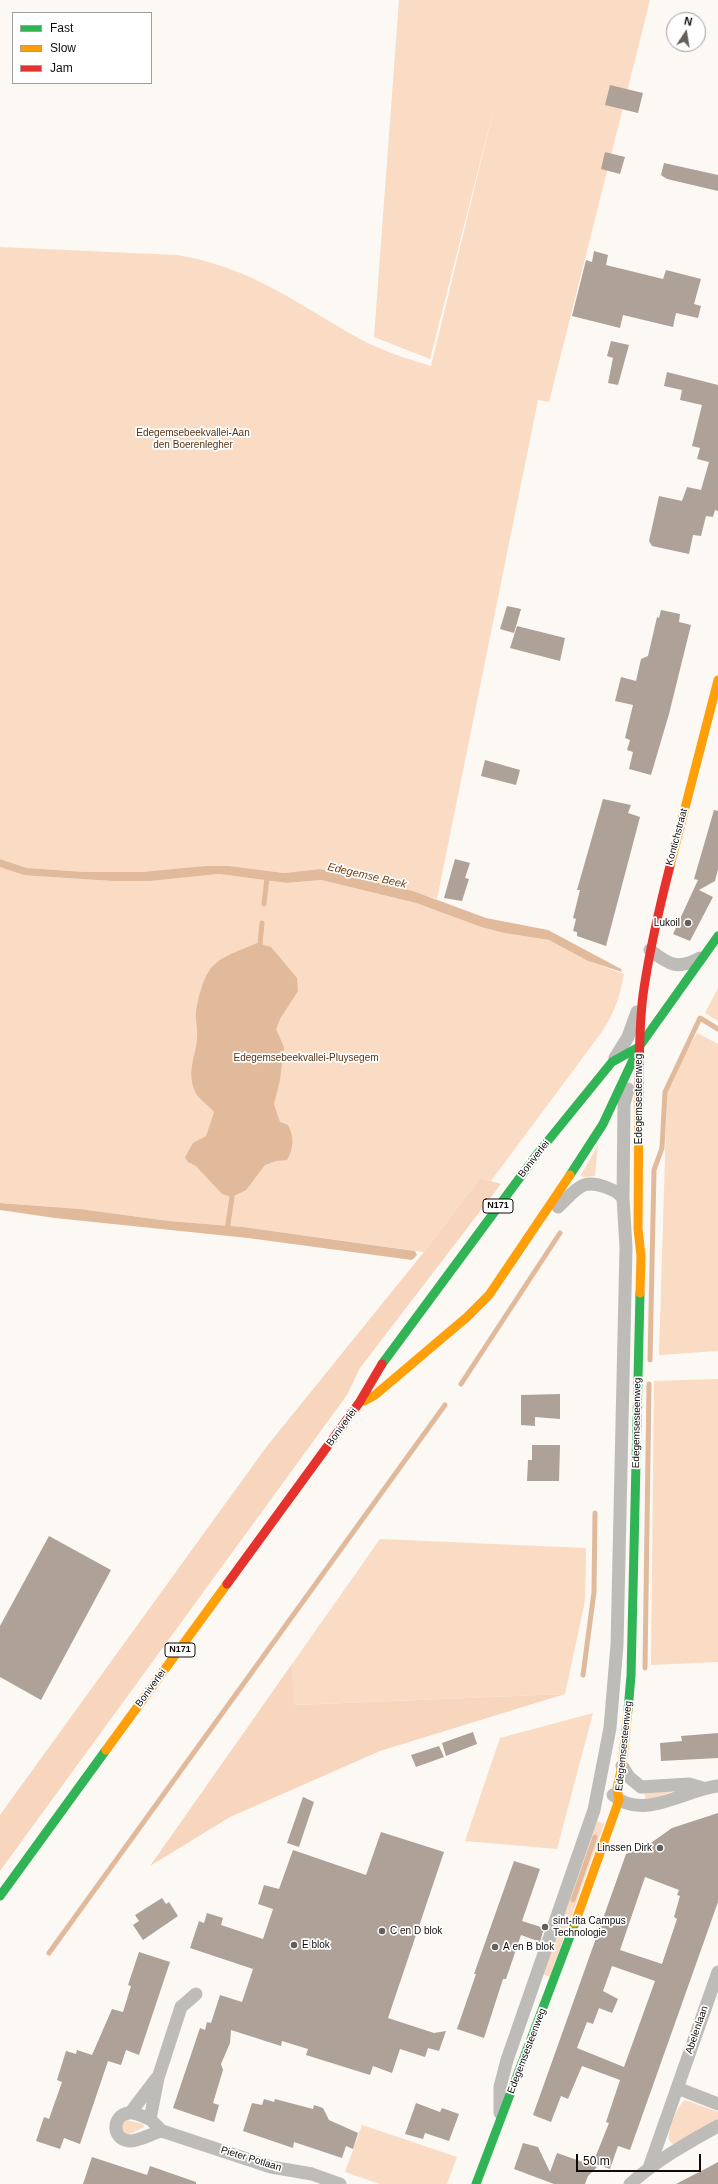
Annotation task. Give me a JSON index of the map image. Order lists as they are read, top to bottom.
{
  "streets": {
    "main road": [
      "Kontichstraat",
      "Edegemsesteenweg",
      "Boniverlei",
      "N171"
    ],
    "street": ["Abelenlaan", "Pieter Potlaan"]
  },
  "crossings": [
    ["Kontichstraat", "Edegemsesteenweg"],
    ["Kontichstraat", "Boniverlei"],
    ["Edegemsesteenweg", "Boniverlei"]
  ],
  "water": ["Edegemse Beek"],
  "parks": ["Edegemsebeekvallei-Aan den Boerenlegher", "Edegemsebeekvallei-Pluysegem"],
  "places": [
    "Lukoil",
    "Linssen Dirk",
    "sint-rita Campus Technologie",
    "C en D blok",
    "E blok",
    "A en B blok"
  ],
  "legend": ["Fast", "Slow", "Jam"],
  "scale_bar": "50 m",
  "north": "top"
}
